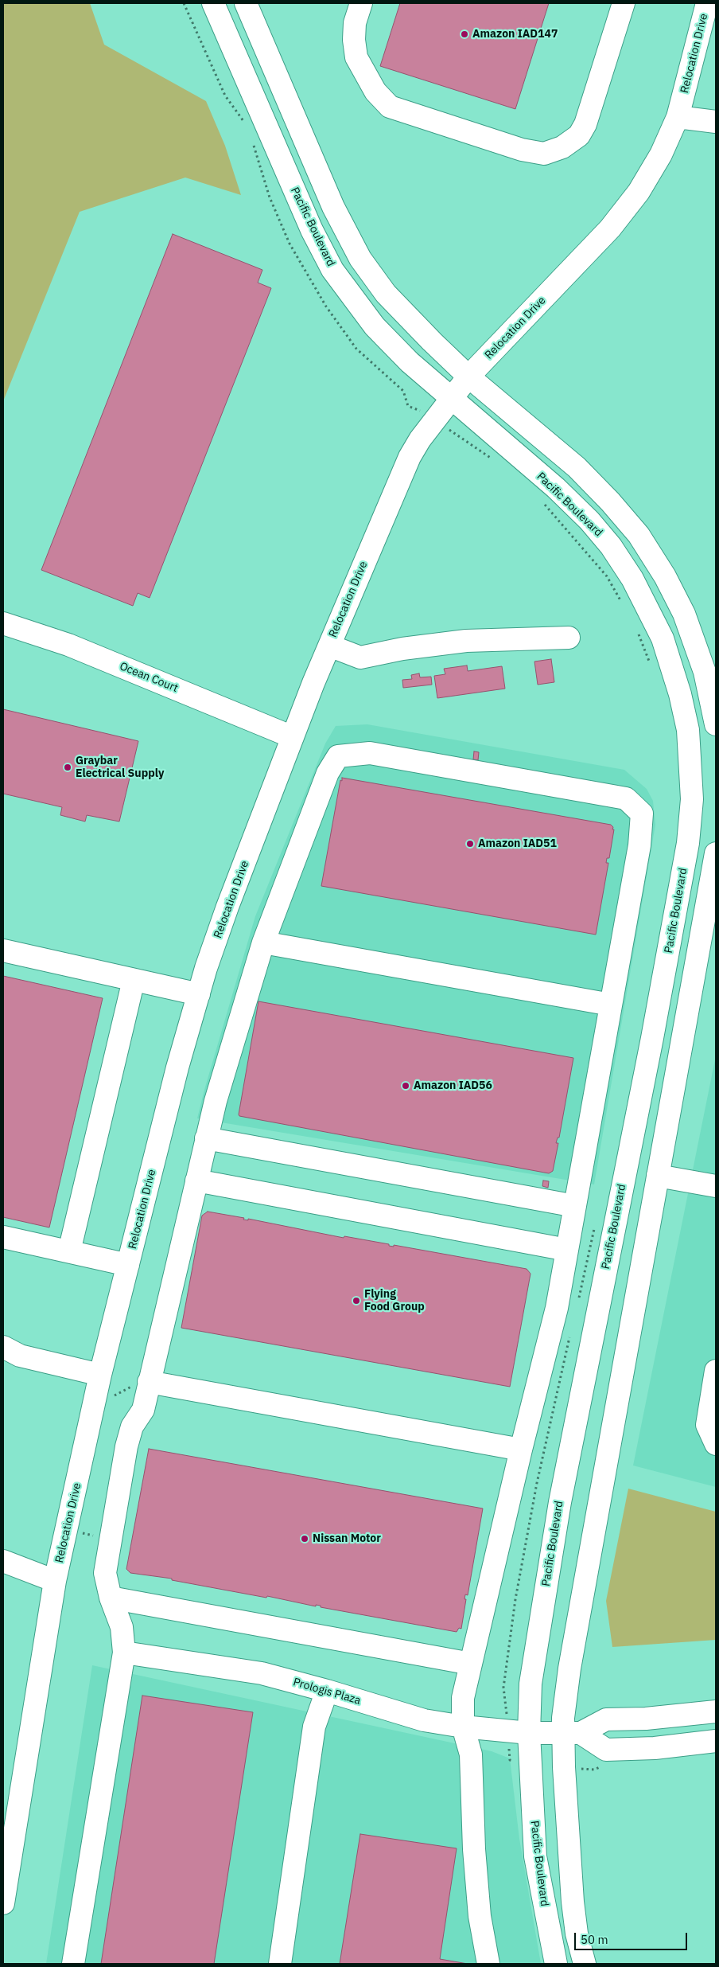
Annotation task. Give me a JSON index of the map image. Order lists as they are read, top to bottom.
{
  "streets": {
    "main road": [
      "Relocation Drive",
      "Pacific Boulevard",
      "Ocean Court",
      "Prologis Plaza"
    ]
  },
  "crossings": [
    ["Relocation Drive", "Pacific Boulevard"],
    ["Relocation Drive", "Ocean Court"],
    ["Pacific Boulevard", "Prologis Plaza"]
  ],
  "places": [
    "Amazon IAD147",
    "Graybar Electrical Supply",
    "Amazon IAD51",
    "Amazon IAD56",
    "Flying Food Group",
    "Nissan Motor"
  ],
  "scale_bar": "50 m"
}
